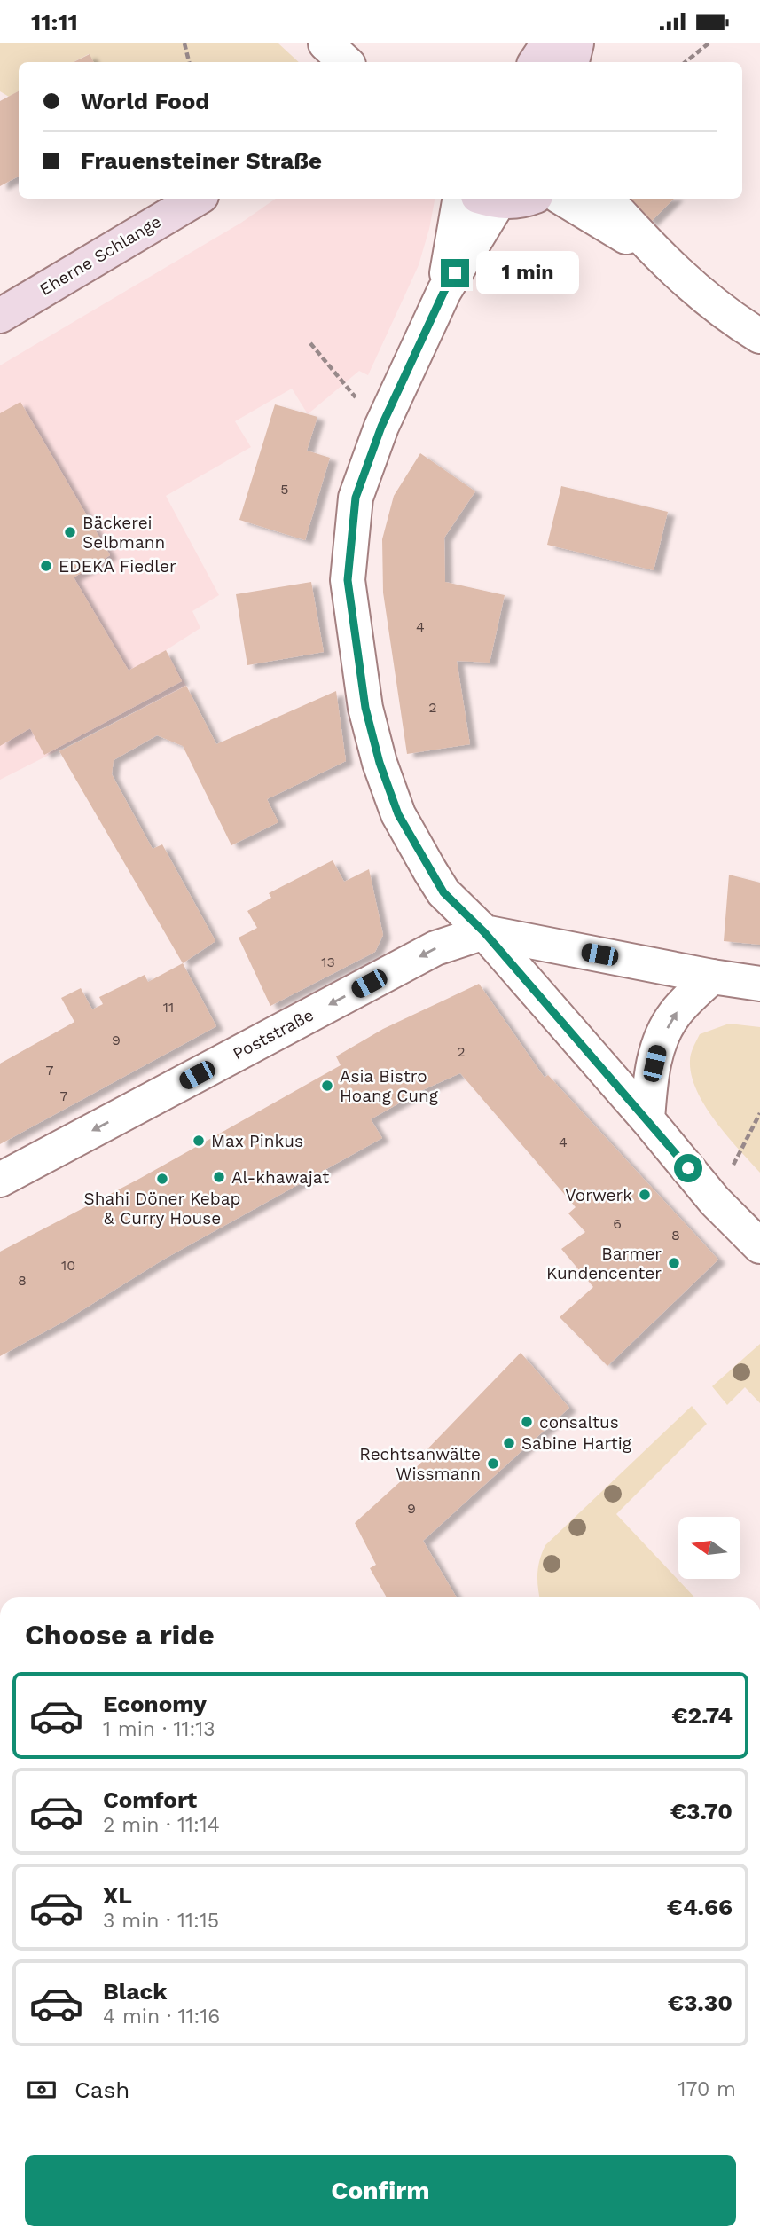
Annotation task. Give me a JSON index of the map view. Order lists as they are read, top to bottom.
{
  "streets": {
    "main road": ["Eherne Schlange"],
    "street": ["Poststraße"]
  },
  "one_way": ["Poststraße"],
  "places": [
    "Bäckerei Selbmann",
    "EDEKA Fiedler",
    "Asia Bistro Hoang Cung",
    "Max Pinkus",
    "Al-khawajat",
    "Shahi Döner Kebap & Curry House",
    "Vorwerk",
    "Barmer Kundencenter",
    "consaltus",
    "Sabine Hartig",
    "Rechtsanwälte Wissmann"
  ],
  "house_numbers": [
    "5",
    "4",
    "2",
    "13",
    "11",
    "9",
    "2",
    "7",
    "7",
    "4",
    "6",
    "8",
    "10",
    "8",
    "9"
  ],
  "north": "left",
  "page": {
    "status": "11:11",
    "banner": ["World Food", "Frauensteiner Straße"],
    "bubble": "1 min",
    "heading": "Choose a ride",
    "list": [
      {
        "name": "Economy",
        "note": "1 min · 11:13",
        "value": "€2.74"
      },
      {
        "name": "Comfort",
        "note": "2 min · 11:14",
        "value": "€3.70"
      },
      {
        "name": "XL",
        "note": "3 min · 11:15",
        "value": "€4.66"
      },
      {
        "name": "Black",
        "note": "4 min · 11:16",
        "value": "€3.30"
      }
    ],
    "pay": ["Cash", "170 m"],
    "buttons": "Confirm"
  }
}
